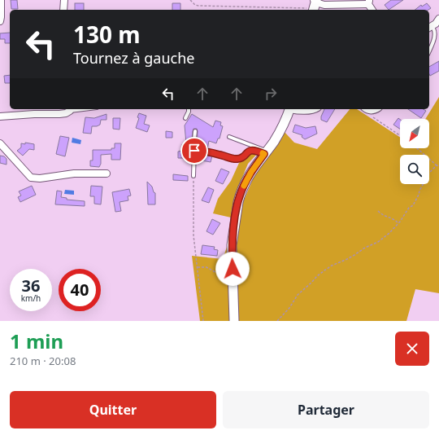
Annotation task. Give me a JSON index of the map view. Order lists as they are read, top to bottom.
{
  "north": "bottom left",
  "page": {
    "turn": ["130 m", "Tournez à gauche"],
    "speed": "36 km/h",
    "limit": "40",
    "heading": ["1 min", "210 m · 20:08"],
    "buttons": ["Quitter", "Partager"]
  }
}
